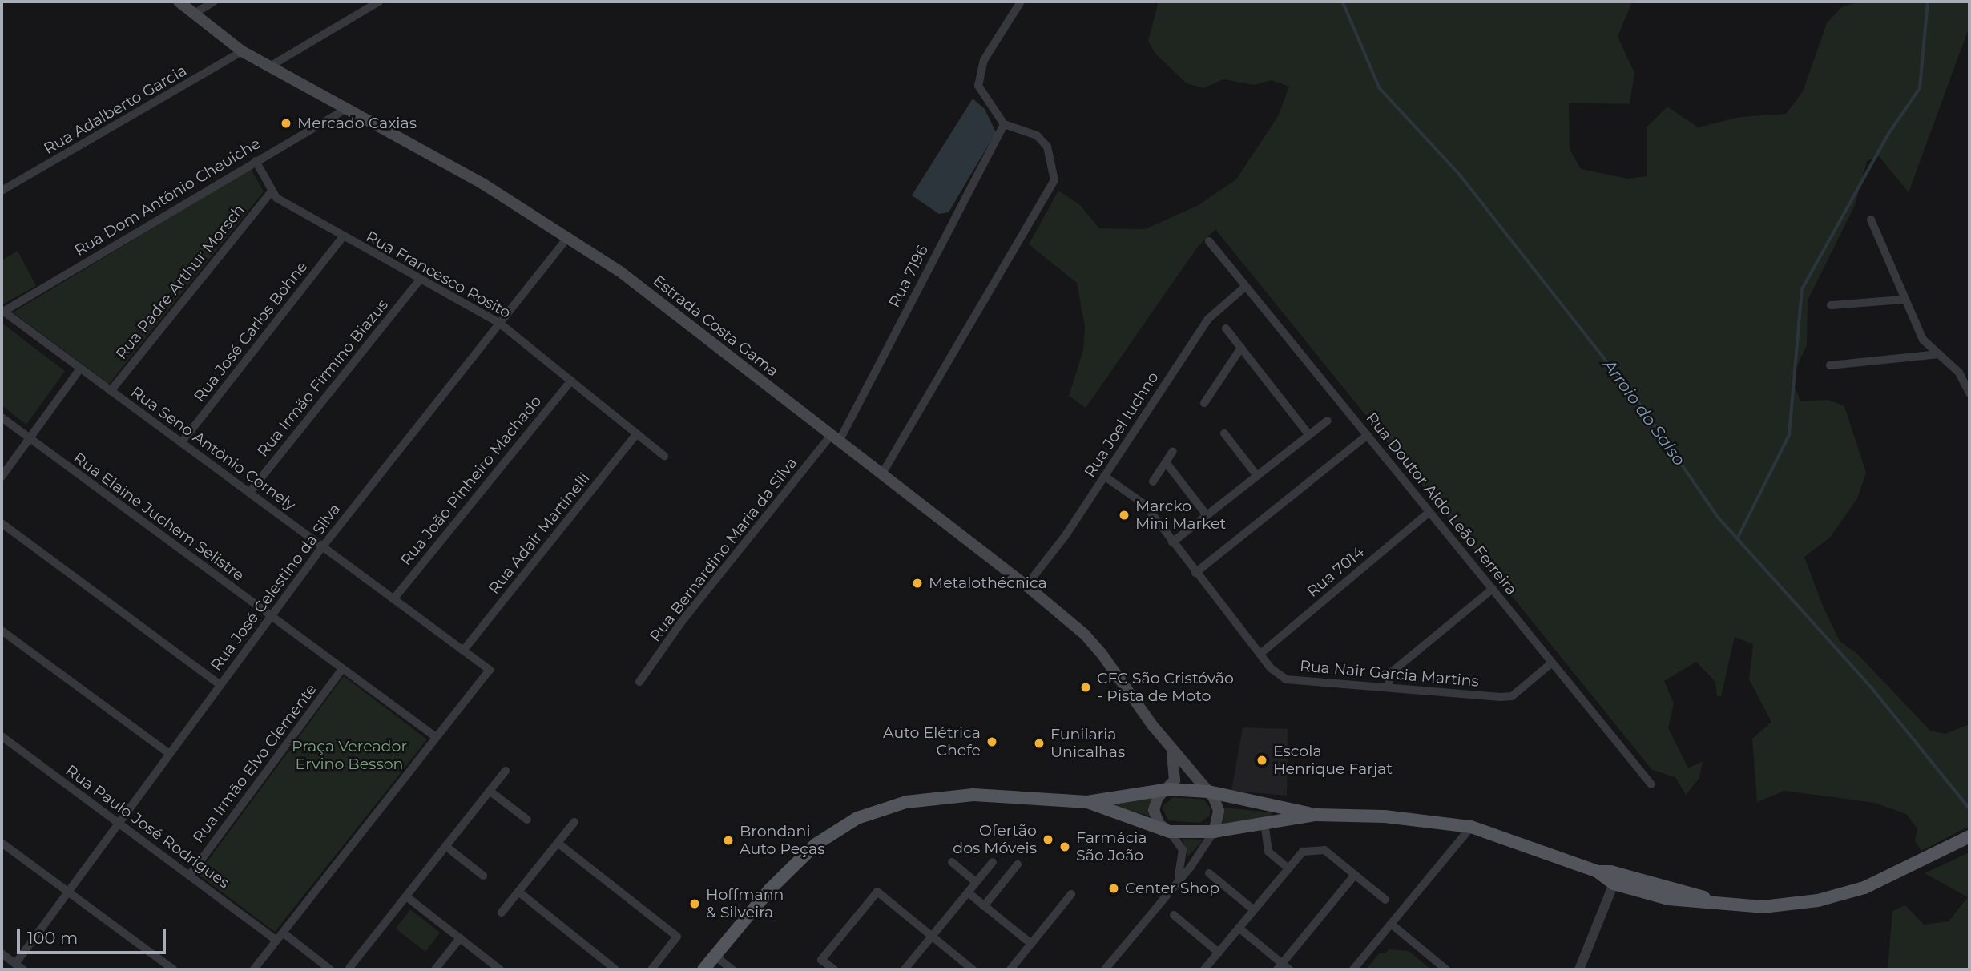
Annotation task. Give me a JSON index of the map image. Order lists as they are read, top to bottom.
{
  "streets": {
    "main road": ["Estrada Costa Gama"],
    "street": [
      "Rua Adalberto Garcia",
      "Rua Dom Antônio Cheuiche",
      "Rua Francesco Rosito",
      "Rua 7196",
      "Rua Padre Arthur Morsch",
      "Rua José Carlos Bohne",
      "Rua Irmão Firmino Biazus",
      "Rua Joel Iuchno",
      "Rua Seno Antônio Cornely",
      "Rua João Pinheiro Machado",
      "Rua Doutor Aldo Leão Ferreira",
      "Rua Elaine Juchem Selistre",
      "Rua Adair Martinelli",
      "Rua Bernardino Maria da Silva",
      "Rua 7014",
      "Rua José Celestino da Silva",
      "Rua Nair Garcia Martins",
      "Rua Irmão Elvo Clemente",
      "Rua Paulo José Rodrigues"
    ]
  },
  "crossings": [
    ["Rua Adalberto Garcia", "Estrada Costa Gama"],
    ["Rua Dom Antônio Cheuiche", "Rua Francesco Rosito"],
    ["Rua Dom Antônio Cheuiche", "Estrada Costa Gama"],
    ["Rua Dom Antônio Cheuiche", "Rua Seno Antônio Cornely"],
    ["Rua Francesco Rosito", "Rua Padre Arthur Morsch"],
    ["Rua Francesco Rosito", "Rua José Carlos Bohne"],
    ["Rua Francesco Rosito", "Rua Irmão Firmino Biazus"],
    ["Rua Francesco Rosito", "Rua João Pinheiro Machado"],
    ["Rua Francesco Rosito", "Rua Adair Martinelli"],
    ["Rua Francesco Rosito", "Rua José Celestino da Silva"],
    ["Rua 7196", "Estrada Costa Gama"],
    ["Rua 7196", "Rua Bernardino Maria da Silva"],
    ["Rua Padre Arthur Morsch", "Rua Seno Antônio Cornely"],
    ["Estrada Costa Gama", "Rua Joel Iuchno"],
    ["Estrada Costa Gama", "Rua Bernardino Maria da Silva"],
    ["Estrada Costa Gama", "Rua José Celestino da Silva"],
    ["Rua José Carlos Bohne", "Rua Seno Antônio Cornely"],
    ["Rua Irmão Firmino Biazus", "Rua Seno Antônio Cornely"],
    ["Rua Joel Iuchno", "Rua Doutor Aldo Leão Ferreira"],
    ["Rua Joel Iuchno", "Rua Nair Garcia Martins"],
    ["Rua Seno Antônio Cornely", "Rua João Pinheiro Machado"],
    ["Rua Seno Antônio Cornely", "Rua Elaine Juchem Selistre"],
    ["Rua Seno Antônio Cornely", "Rua Adair Martinelli"],
    ["Rua Seno Antônio Cornely", "Rua José Celestino da Silva"],
    ["Rua Doutor Aldo Leão Ferreira", "Rua 7014"],
    ["Rua Doutor Aldo Leão Ferreira", "Rua Nair Garcia Martins"],
    ["Rua Elaine Juchem Selistre", "Rua José Celestino da Silva"],
    ["Rua Elaine Juchem Selistre", "Rua Irmão Elvo Clemente"],
    ["Rua 7014", "Rua Nair Garcia Martins"],
    ["Rua José Celestino da Silva", "Rua Paulo José Rodrigues"],
    ["Rua Irmão Elvo Clemente", "Rua Paulo José Rodrigues"]
  ],
  "water": ["Arroio do Salso"],
  "parks": ["Praça Vereador Ervino Besson"],
  "places": [
    "Mercado Caxias",
    "Marcko Mini Market",
    "Metalothécnica",
    "CFC São Cristóvão - Pista de Moto",
    "Auto Elétrica Chefe",
    "Funilaria Unicalhas",
    "Escola Henrique Farjat",
    "Ofertão dos Móveis",
    "Brondani Auto Peças",
    "Farmácia São João",
    "Center Shop",
    "Hoffmann & Silveira"
  ],
  "scale_bar": "100 m"
}
